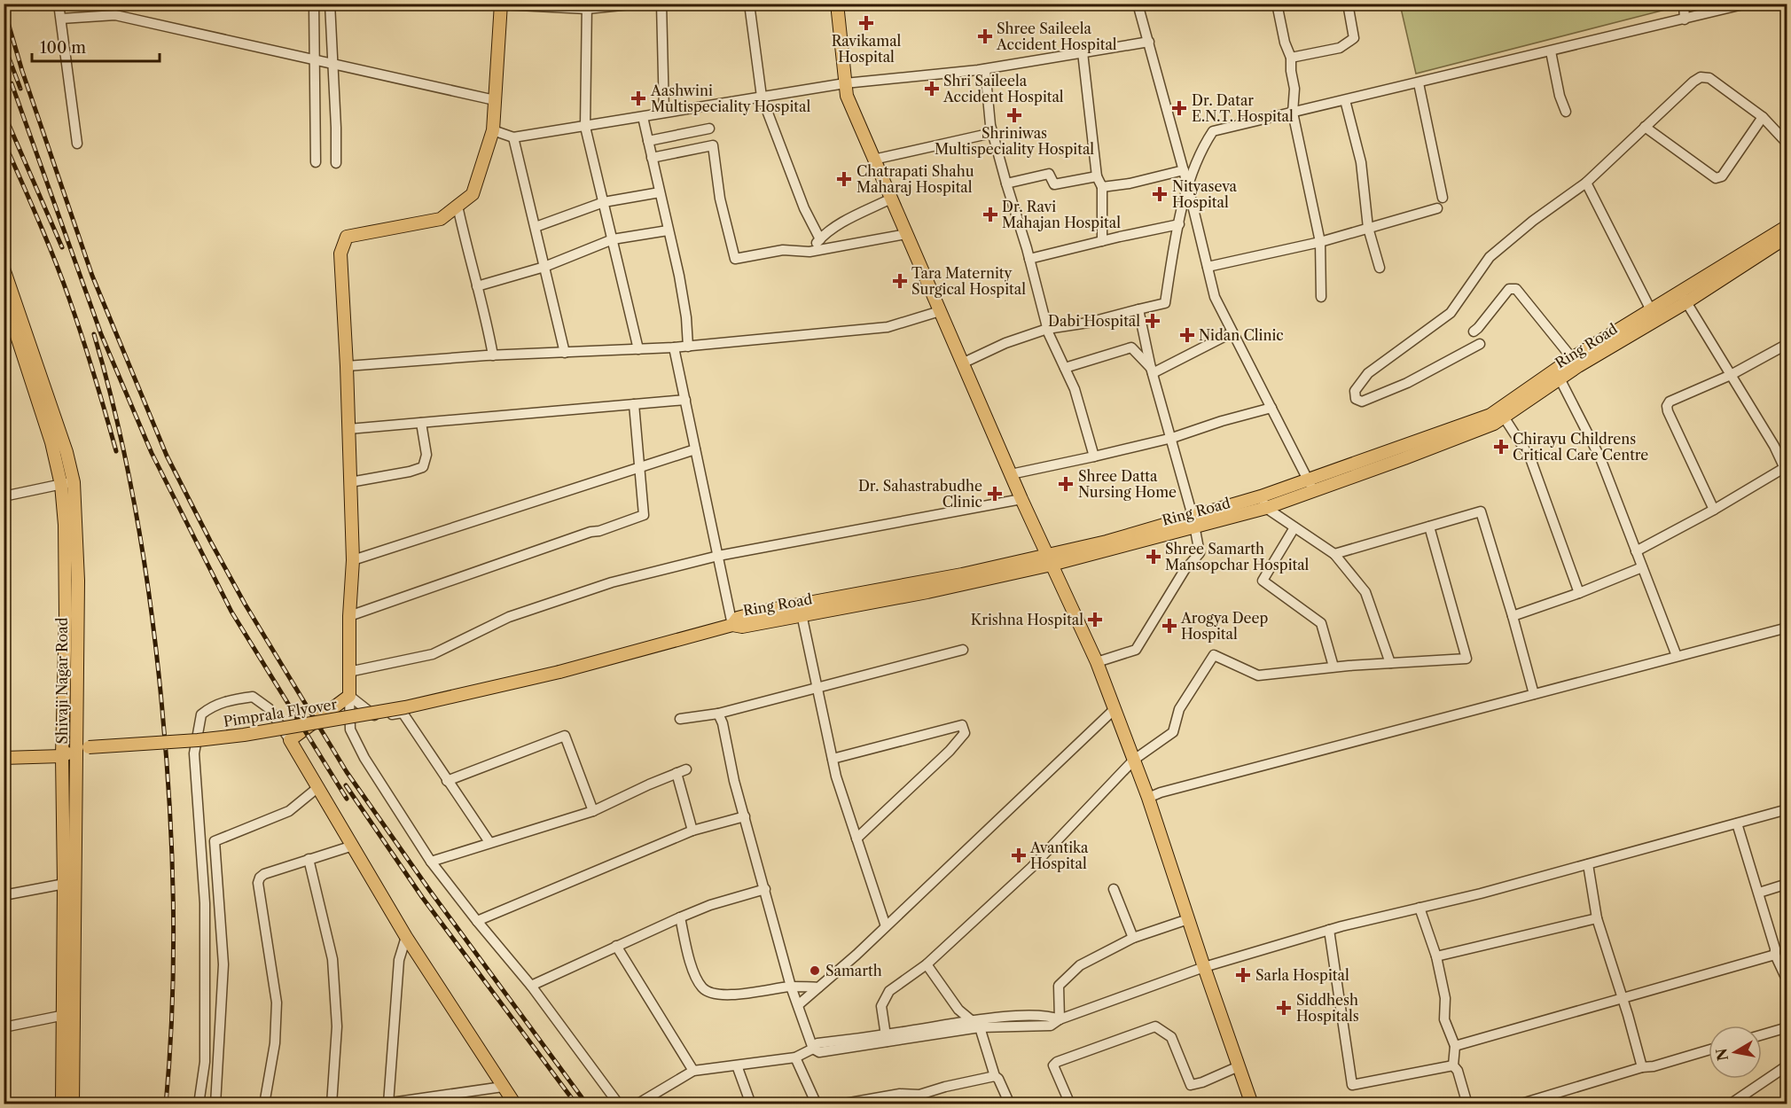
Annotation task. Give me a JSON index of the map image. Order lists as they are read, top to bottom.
{
  "streets": {
    "main road": ["Ring Road", "Shivaji Nagar Road", "Pimprala Flyover"]
  },
  "crossings": [
    ["Ring Road", "Pimprala Flyover"],
    ["Shivaji Nagar Road", "Pimprala Flyover"]
  ],
  "places": {
    "health": [
      "Ravikamal Hospital",
      "Shree Saileela Accident Hospital",
      "Shri Saileela Accident Hospital",
      "Aashwini Multispeciality Hospital",
      "Dr. Datar E.N.T. Hospital",
      "Shriniwas Multispeciality Hospital",
      "Chatrapati Shahu Maharaj Hospital",
      "Nityaseva Hospital",
      "Dr. Ravi Mahajan Hospital",
      "Tara Maternity Surgical Hospital",
      "Dabi Hospital",
      "Nidan Clinic",
      "Chirayu Childrens Critical Care Centre",
      "Shree Datta Nursing Home",
      "Dr. Sahastrabudhe Clinic",
      "Shree Samarth Mansopchar Hospital",
      "Krishna Hospital",
      "Arogya Deep Hospital",
      "Avantika Hospital",
      "Sarla Hospital",
      "Siddhesh Hospitals"
    ],
    "other": ["Samarth"]
  },
  "scale_bar": "100 m",
  "north": "left"
}
